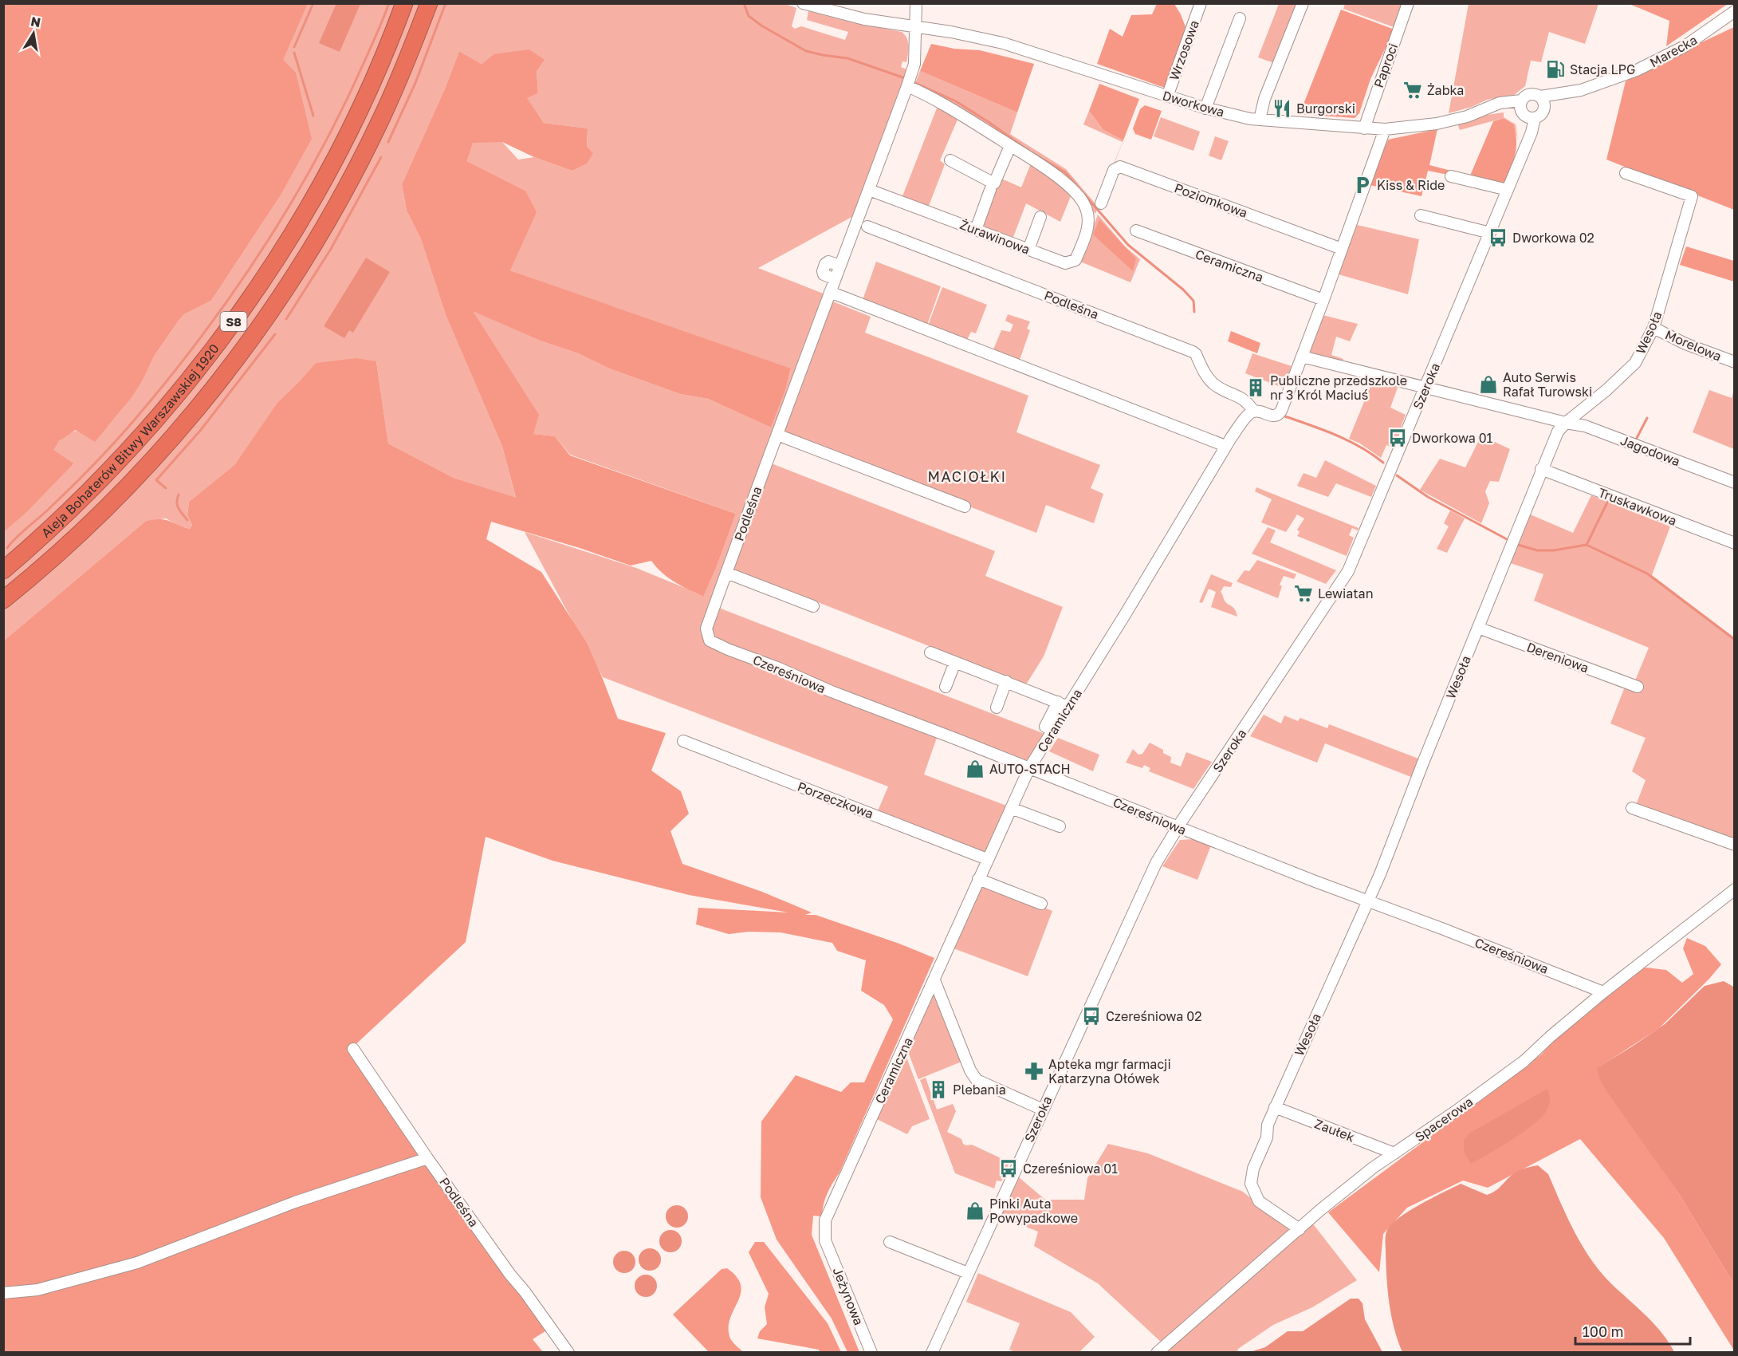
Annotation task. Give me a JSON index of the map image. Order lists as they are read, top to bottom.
{
  "streets": {
    "highway": ["S8", "Aleja Bohaterów Bitwy Warszawskiej 1920"],
    "street": [
      "Wrzosowa",
      "Marecka",
      "Paproci",
      "Dworkowa",
      "Poziomkowa",
      "Żurawinowa",
      "Ceramiczna",
      "Podleśna",
      "Wesoła",
      "Morelowa",
      "Szeroka",
      "Jagodowa",
      "Truskawkowa",
      "Dereniowa",
      "Czereśniowa",
      "Porzeczkowa",
      "Spacerowa",
      "Zaułek",
      "Jeżynowa"
    ]
  },
  "crossings": [
    ["Wrzosowa", "Dworkowa"],
    ["Marecka", "Dworkowa"],
    ["Paproci", "Dworkowa"],
    ["Dworkowa", "Podleśna"],
    ["Dworkowa", "Szeroka"],
    ["Żurawinowa", "Podleśna"],
    ["Ceramiczna", "Podleśna"],
    ["Ceramiczna", "Czereśniowa"],
    ["Ceramiczna", "Porzeczkowa"],
    ["Ceramiczna", "Jeżynowa"],
    ["Podleśna", "Czereśniowa"],
    ["Wesoła", "Morelowa"],
    ["Wesoła", "Jagodowa"],
    ["Wesoła", "Truskawkowa"],
    ["Wesoła", "Dereniowa"],
    ["Wesoła", "Czereśniowa"],
    ["Wesoła", "Spacerowa"],
    ["Wesoła", "Zaułek"],
    ["Szeroka", "Jagodowa"],
    ["Szeroka", "Czereśniowa"],
    ["Czereśniowa", "Spacerowa"],
    ["Spacerowa", "Zaułek"]
  ],
  "districts": ["MACIOŁKI"],
  "places": {
    "fuel station": ["Stacja LPG"],
    "supermarket": ["Żabka", "Lewiatan"],
    "restaurant": ["Burgorski"],
    "parking": ["Kiss & Ride"],
    "bus stop": [
      "Dworkowa 02",
      "Dworkowa 01",
      "Czereśniowa 02",
      "Czereśniowa 01"
    ],
    "shop": ["Auto Serwis Rafał Turowski", "AUTO-STACH", "Pinki Auta Powypadkowe"],
    "building": ["Publiczne przedszkole nr 3 Król Maciuś", "Plebania"],
    "pharmacy": ["Apteka mgr farmacji Katarzyna Ołówek"]
  },
  "scale_bar": "100 m",
  "north": "top"
}
